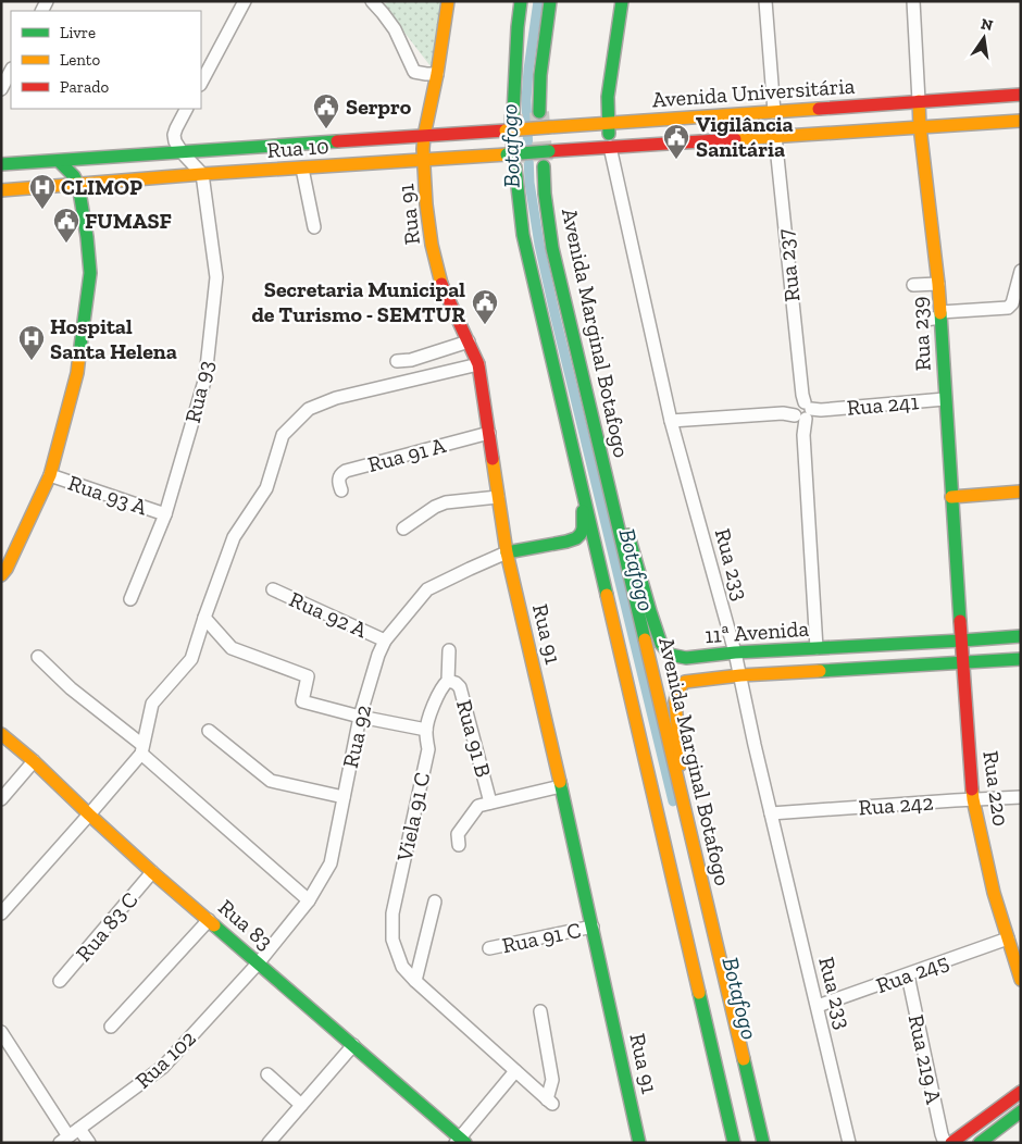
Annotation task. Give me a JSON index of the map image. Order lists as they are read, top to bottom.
{
  "streets": {
    "main road": [
      "Avenida Universitária",
      "Rua 10",
      "Rua 91",
      "Avenida Marginal Botafogo",
      "Rua 239",
      "Rua 233",
      "11ª Avenida",
      "Rua 220",
      "Rua 83"
    ],
    "street": [
      "Rua 237",
      "Rua 93",
      "Rua 241",
      "Rua 91 A",
      "Rua 93 A",
      "Rua 92 A",
      "Rua 92",
      "Rua 91 B",
      "Rua 242",
      "Viela 91 C",
      "Rua 83 C",
      "Rua 91 C",
      "Rua 245",
      "Rua 102",
      "Rua 219 A"
    ]
  },
  "crossings": [
    ["Avenida Universitária", "Rua 10"],
    ["Avenida Universitária", "Rua 237"],
    ["Avenida Universitária", "Rua 239"],
    ["Avenida Universitária", "Rua 233"],
    ["Rua 10", "Rua 91"],
    ["Rua 10", "Rua 93"],
    ["Rua 91", "Rua 91 A"],
    ["Rua 91", "Rua 92"],
    ["Rua 91", "Rua 91 B"],
    ["Rua 91", "Rua 91 C"],
    ["Rua 237", "Rua 241"],
    ["Rua 237", "11ª Avenida"],
    ["Avenida Marginal Botafogo", "11ª Avenida"],
    ["Rua 239", "Rua 241"],
    ["Rua 239", "11ª Avenida"],
    ["Rua 239", "Rua 220"],
    ["Rua 93", "Rua 93 A"],
    ["Rua 241", "Rua 233"],
    ["Rua 233", "11ª Avenida"],
    ["Rua 233", "Rua 242"],
    ["Rua 233", "Rua 245"],
    ["Rua 92 A", "Rua 92"],
    ["11ª Avenida", "Rua 220"],
    ["Rua 92", "Rua 83"],
    ["Rua 92", "Rua 102"],
    ["Rua 91 B", "Viela 91 C"],
    ["Rua 220", "Rua 242"],
    ["Rua 220", "Rua 245"],
    ["Rua 83", "Rua 83 C"],
    ["Rua 83", "Rua 102"],
    ["Rua 245", "Rua 219 A"]
  ],
  "water": ["Botafogo"],
  "places": {
    "public building": [
      "Serpro",
      "Vigilância Sanitária",
      "FUMASF",
      "Secretaria Municipal de Turismo - SEMTUR"
    ],
    "hospital": ["CLIMOP", "Hospital Santa Helena"]
  },
  "legend": ["Livre", "Lento", "Parado"],
  "north": "top"
}
